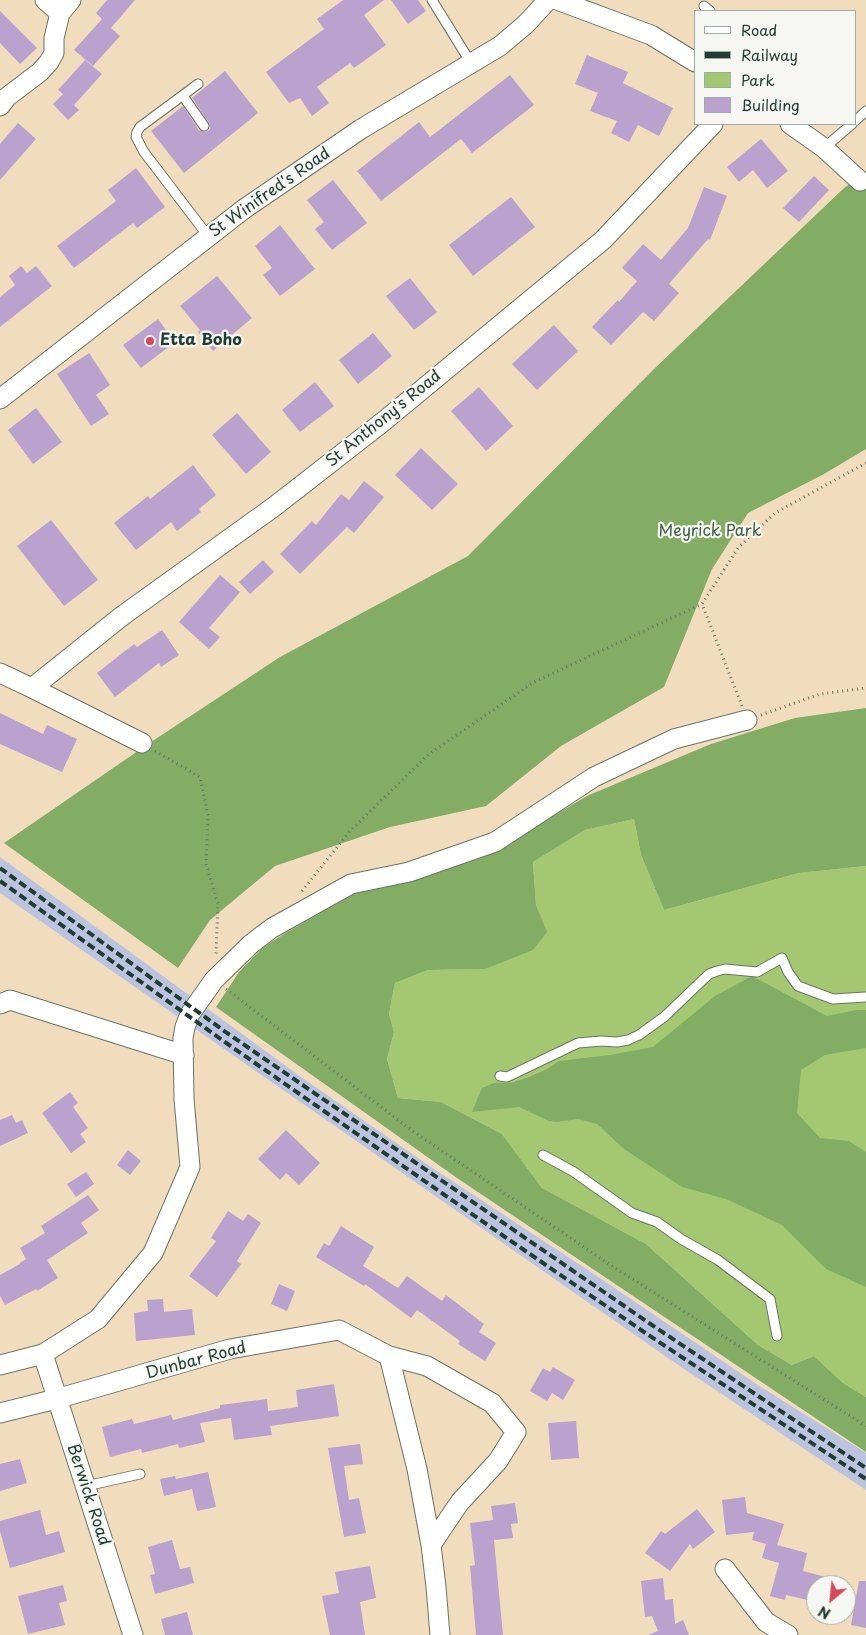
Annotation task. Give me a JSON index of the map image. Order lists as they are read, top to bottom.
{
  "streets": {
    "street": [
      "St Winifred's Road",
      "St Anthony's Road",
      "Dunbar Road",
      "Berwick Road"
    ]
  },
  "crossings": [
    ["Dunbar Road", "Berwick Road"]
  ],
  "parks": ["Meyrick Park"],
  "places": ["Etta Boho"],
  "legend": [
    "Road",
    "Railway",
    "Park",
    "Building"
  ],
  "north": "bottom left"
}
